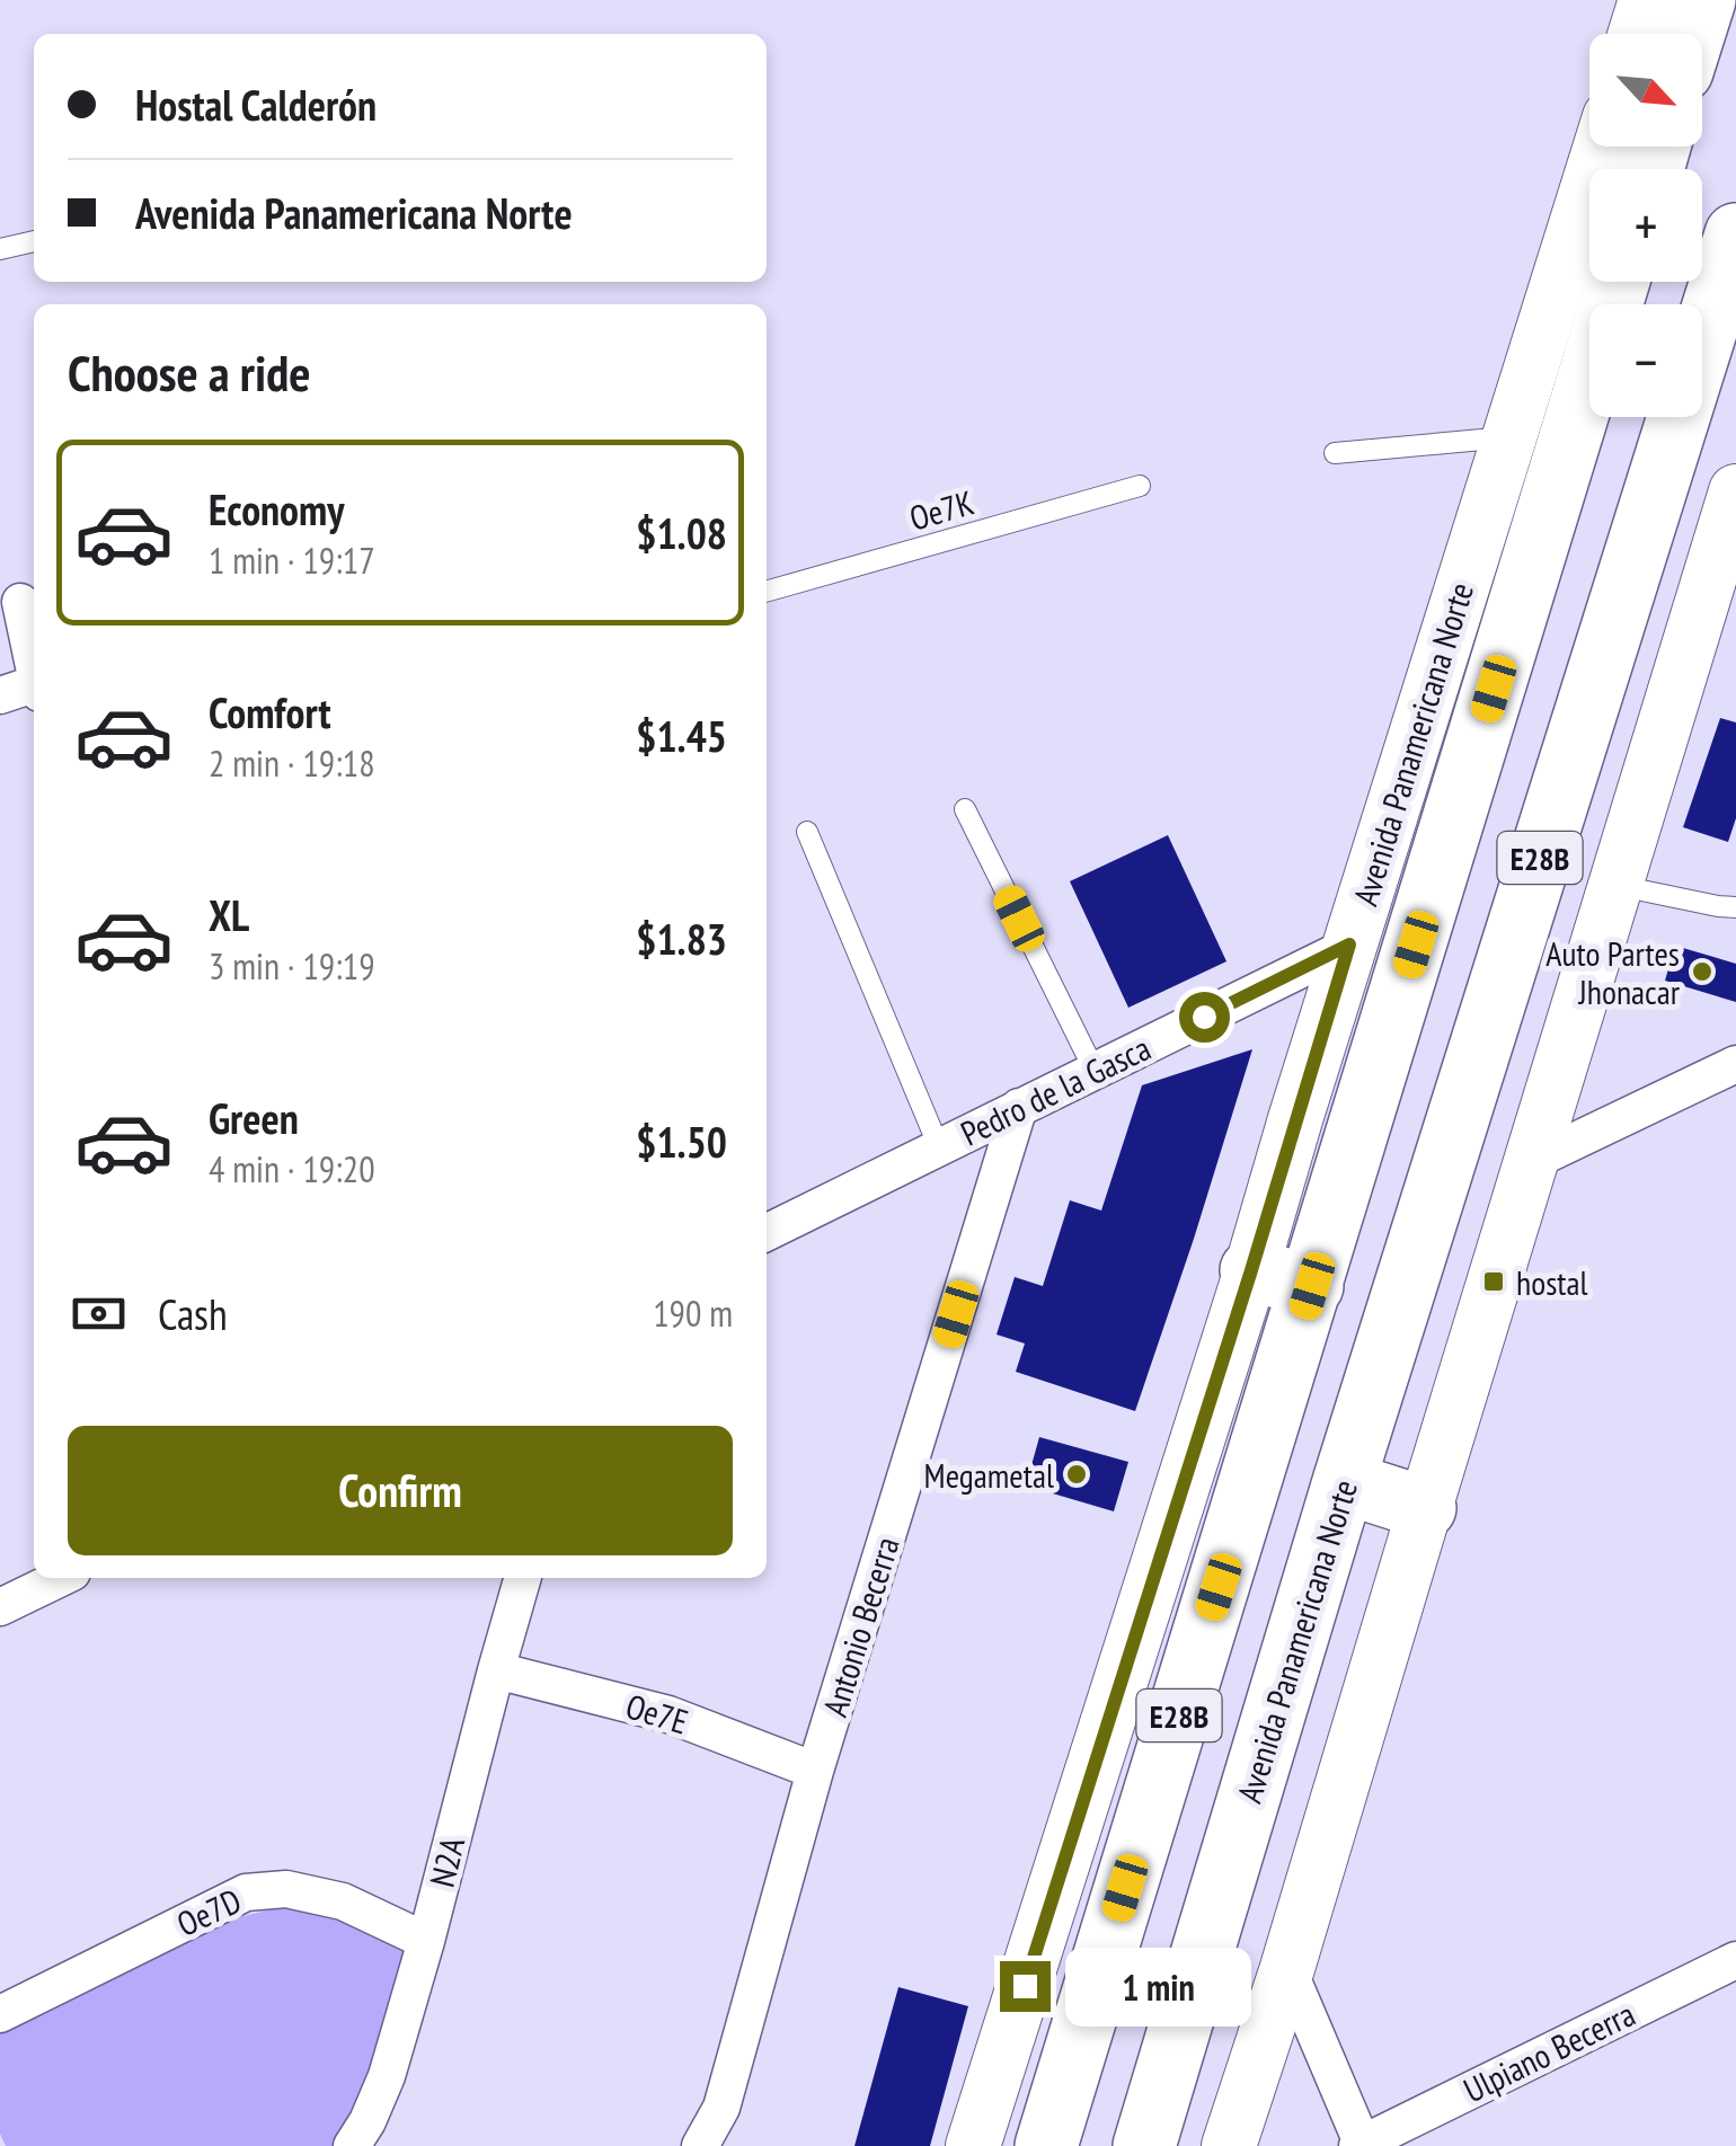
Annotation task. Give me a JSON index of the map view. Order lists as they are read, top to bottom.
{
  "streets": {
    "highway": ["Avenida Panamericana Norte", "E28B"],
    "street": [
      "Pedro de la Gasca",
      "Antonio Becerra",
      "Oe7E",
      "N2A",
      "Oe7D",
      "Ulpiano Becerra"
    ],
    "lane": ["Oe7K"]
  },
  "crossings": [
    ["Avenida Panamericana Norte", "Pedro de la Gasca"],
    ["Pedro de la Gasca", "Antonio Becerra"],
    ["Antonio Becerra", "Oe7E"],
    ["Oe7E", "N2A"],
    ["N2A", "Oe7D"]
  ],
  "places": {
    "other": ["Auto Partes Jhonacar", "Megametal"],
    "transit": ["hostal"]
  },
  "north": "bottom right",
  "page": {
    "map_buttons": ["+", "−"],
    "banner": ["Hostal Calderón", "Avenida Panamericana Norte"],
    "heading": "Choose a ride",
    "list": [
      {
        "name": "Economy",
        "note": "1 min · 19:17",
        "value": "$1.08"
      },
      {
        "name": "Comfort",
        "note": "2 min · 19:18",
        "value": "$1.45"
      },
      {
        "name": "XL",
        "note": "3 min · 19:19",
        "value": "$1.83"
      },
      {
        "name": "Green",
        "note": "4 min · 19:20",
        "value": "$1.50"
      }
    ],
    "pay": ["Cash", "190 m"],
    "buttons": "Confirm",
    "bubble": "1 min"
  }
}
